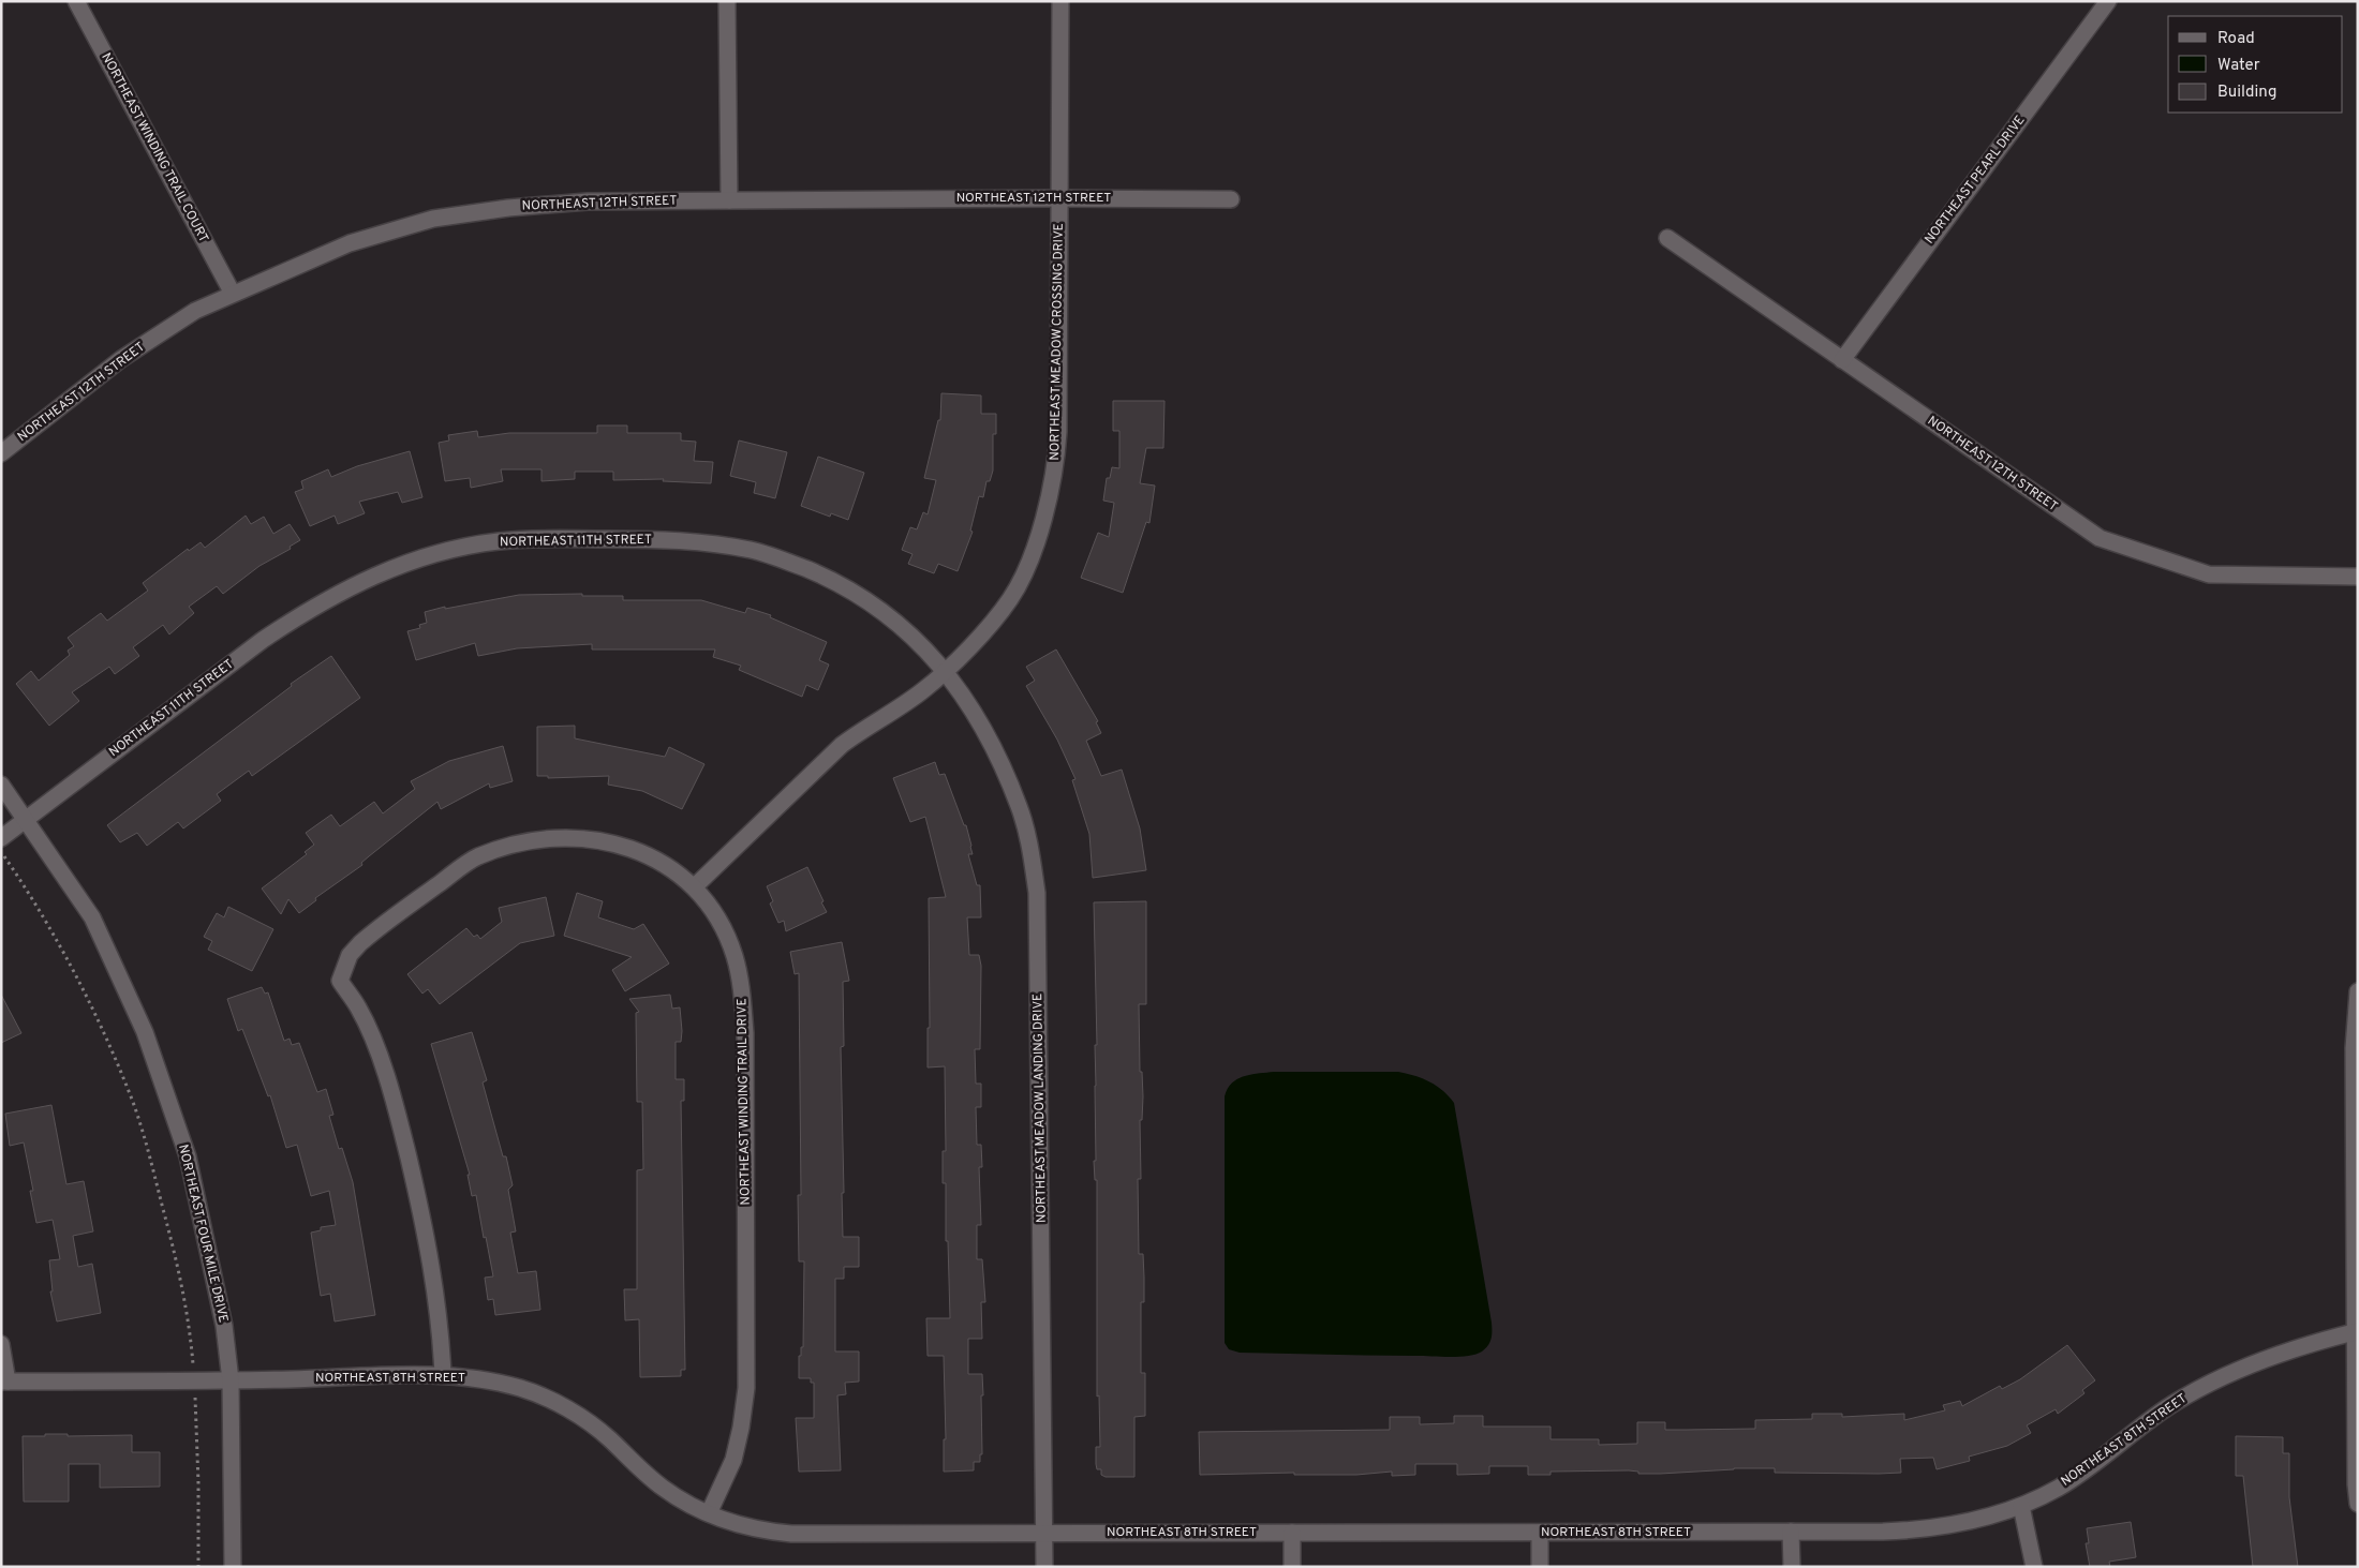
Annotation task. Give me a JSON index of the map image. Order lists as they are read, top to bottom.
{
  "streets": {
    "street": [
      "NORTHEAST WINDING TRAIL COURT",
      "NORTHEAST PEARL DRIVE",
      "NORTHEAST 12TH STREET",
      "NORTHEAST MEADOW CROSSING DRIVE",
      "NORTHEAST 11TH STREET",
      "NORTHEAST WINDING TRAIL DRIVE",
      "NORTHEAST MEADOW LANDING DRIVE",
      "NORTHEAST FOUR MILE DRIVE",
      "NORTHEAST 8TH STREET"
    ]
  },
  "crossings": [
    ["NORTHEAST WINDING TRAIL COURT", "NORTHEAST 12TH STREET"],
    ["NORTHEAST PEARL DRIVE", "NORTHEAST 12TH STREET"],
    ["NORTHEAST 12TH STREET", "NORTHEAST MEADOW CROSSING DRIVE"],
    ["NORTHEAST MEADOW CROSSING DRIVE", "NORTHEAST 11TH STREET"],
    ["NORTHEAST MEADOW CROSSING DRIVE", "NORTHEAST WINDING TRAIL DRIVE"],
    ["NORTHEAST MEADOW CROSSING DRIVE", "NORTHEAST MEADOW LANDING DRIVE"],
    ["NORTHEAST 11TH STREET", "NORTHEAST MEADOW LANDING DRIVE"],
    ["NORTHEAST 11TH STREET", "NORTHEAST FOUR MILE DRIVE"],
    ["NORTHEAST WINDING TRAIL DRIVE", "NORTHEAST 8TH STREET"],
    ["NORTHEAST MEADOW LANDING DRIVE", "NORTHEAST 8TH STREET"],
    ["NORTHEAST FOUR MILE DRIVE", "NORTHEAST 8TH STREET"]
  ],
  "legend": ["Road", "Water", "Building"]
}
